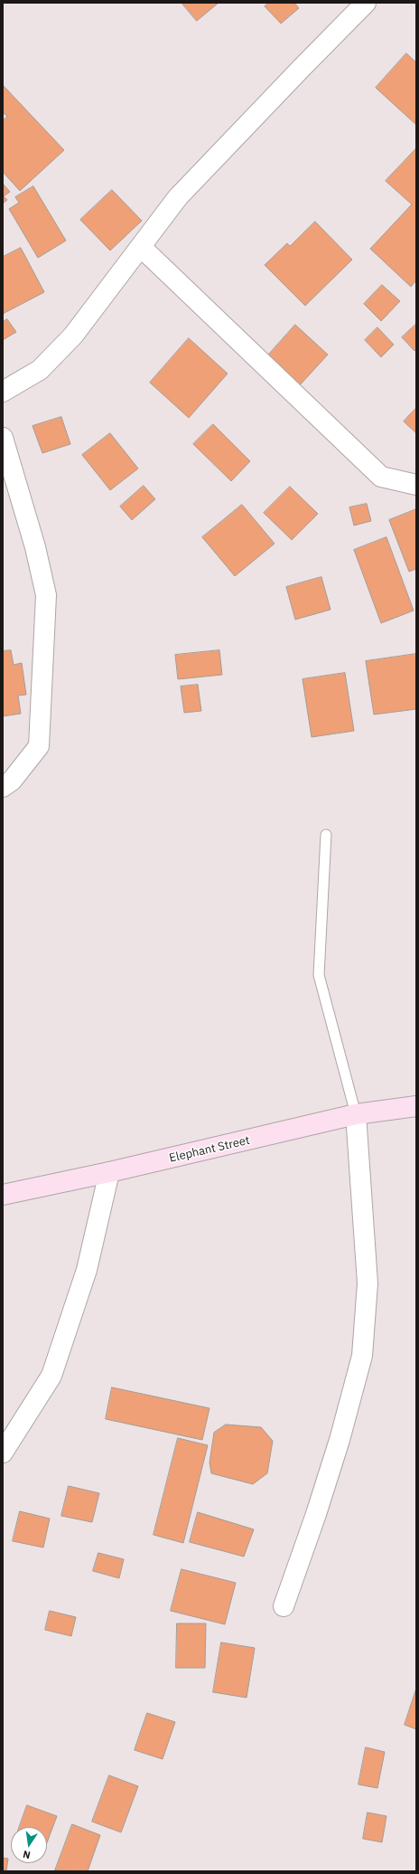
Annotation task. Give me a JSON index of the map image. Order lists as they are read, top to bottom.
{
  "streets": {
    "main road": ["Elephant Street"]
  },
  "north": "bottom"
}
